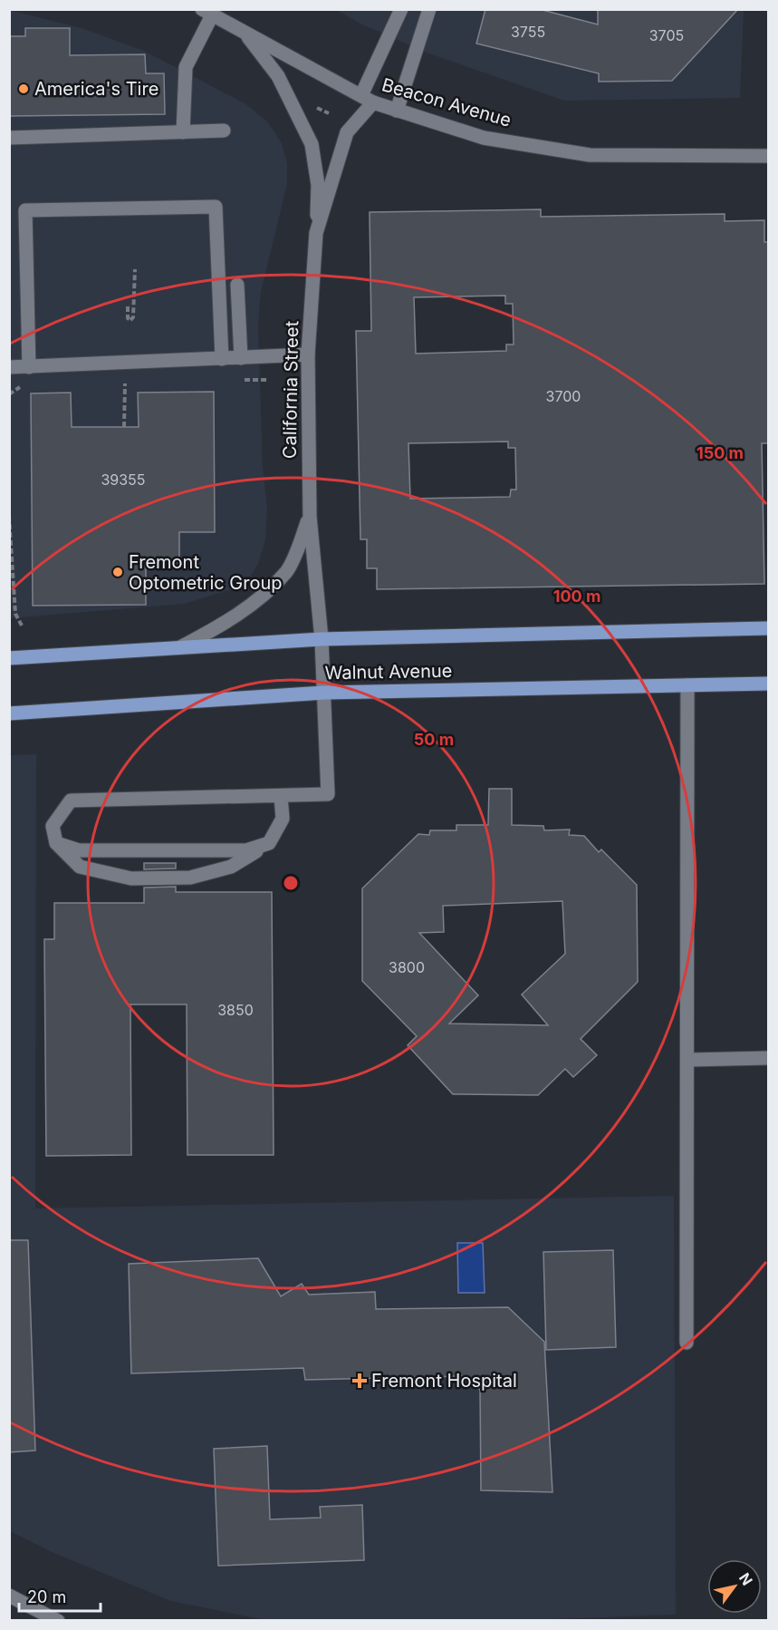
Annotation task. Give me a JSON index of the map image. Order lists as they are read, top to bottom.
{
  "streets": {
    "main road": ["Walnut Avenue"],
    "street": ["Beacon Avenue", "California Street"]
  },
  "crossings": [
    ["Beacon Avenue", "California Street"],
    ["California Street", "Walnut Avenue"]
  ],
  "places": {
    "other": ["America's Tire", "Fremont Optometric Group"],
    "health": ["Fremont Hospital"]
  },
  "house_numbers": [
    "3755",
    "3705",
    "3700",
    "39355",
    "3800",
    "3850"
  ],
  "scale_bar": "20 m",
  "north": "top right",
  "rings": ["150 m", "100 m", "50 m"]
}
